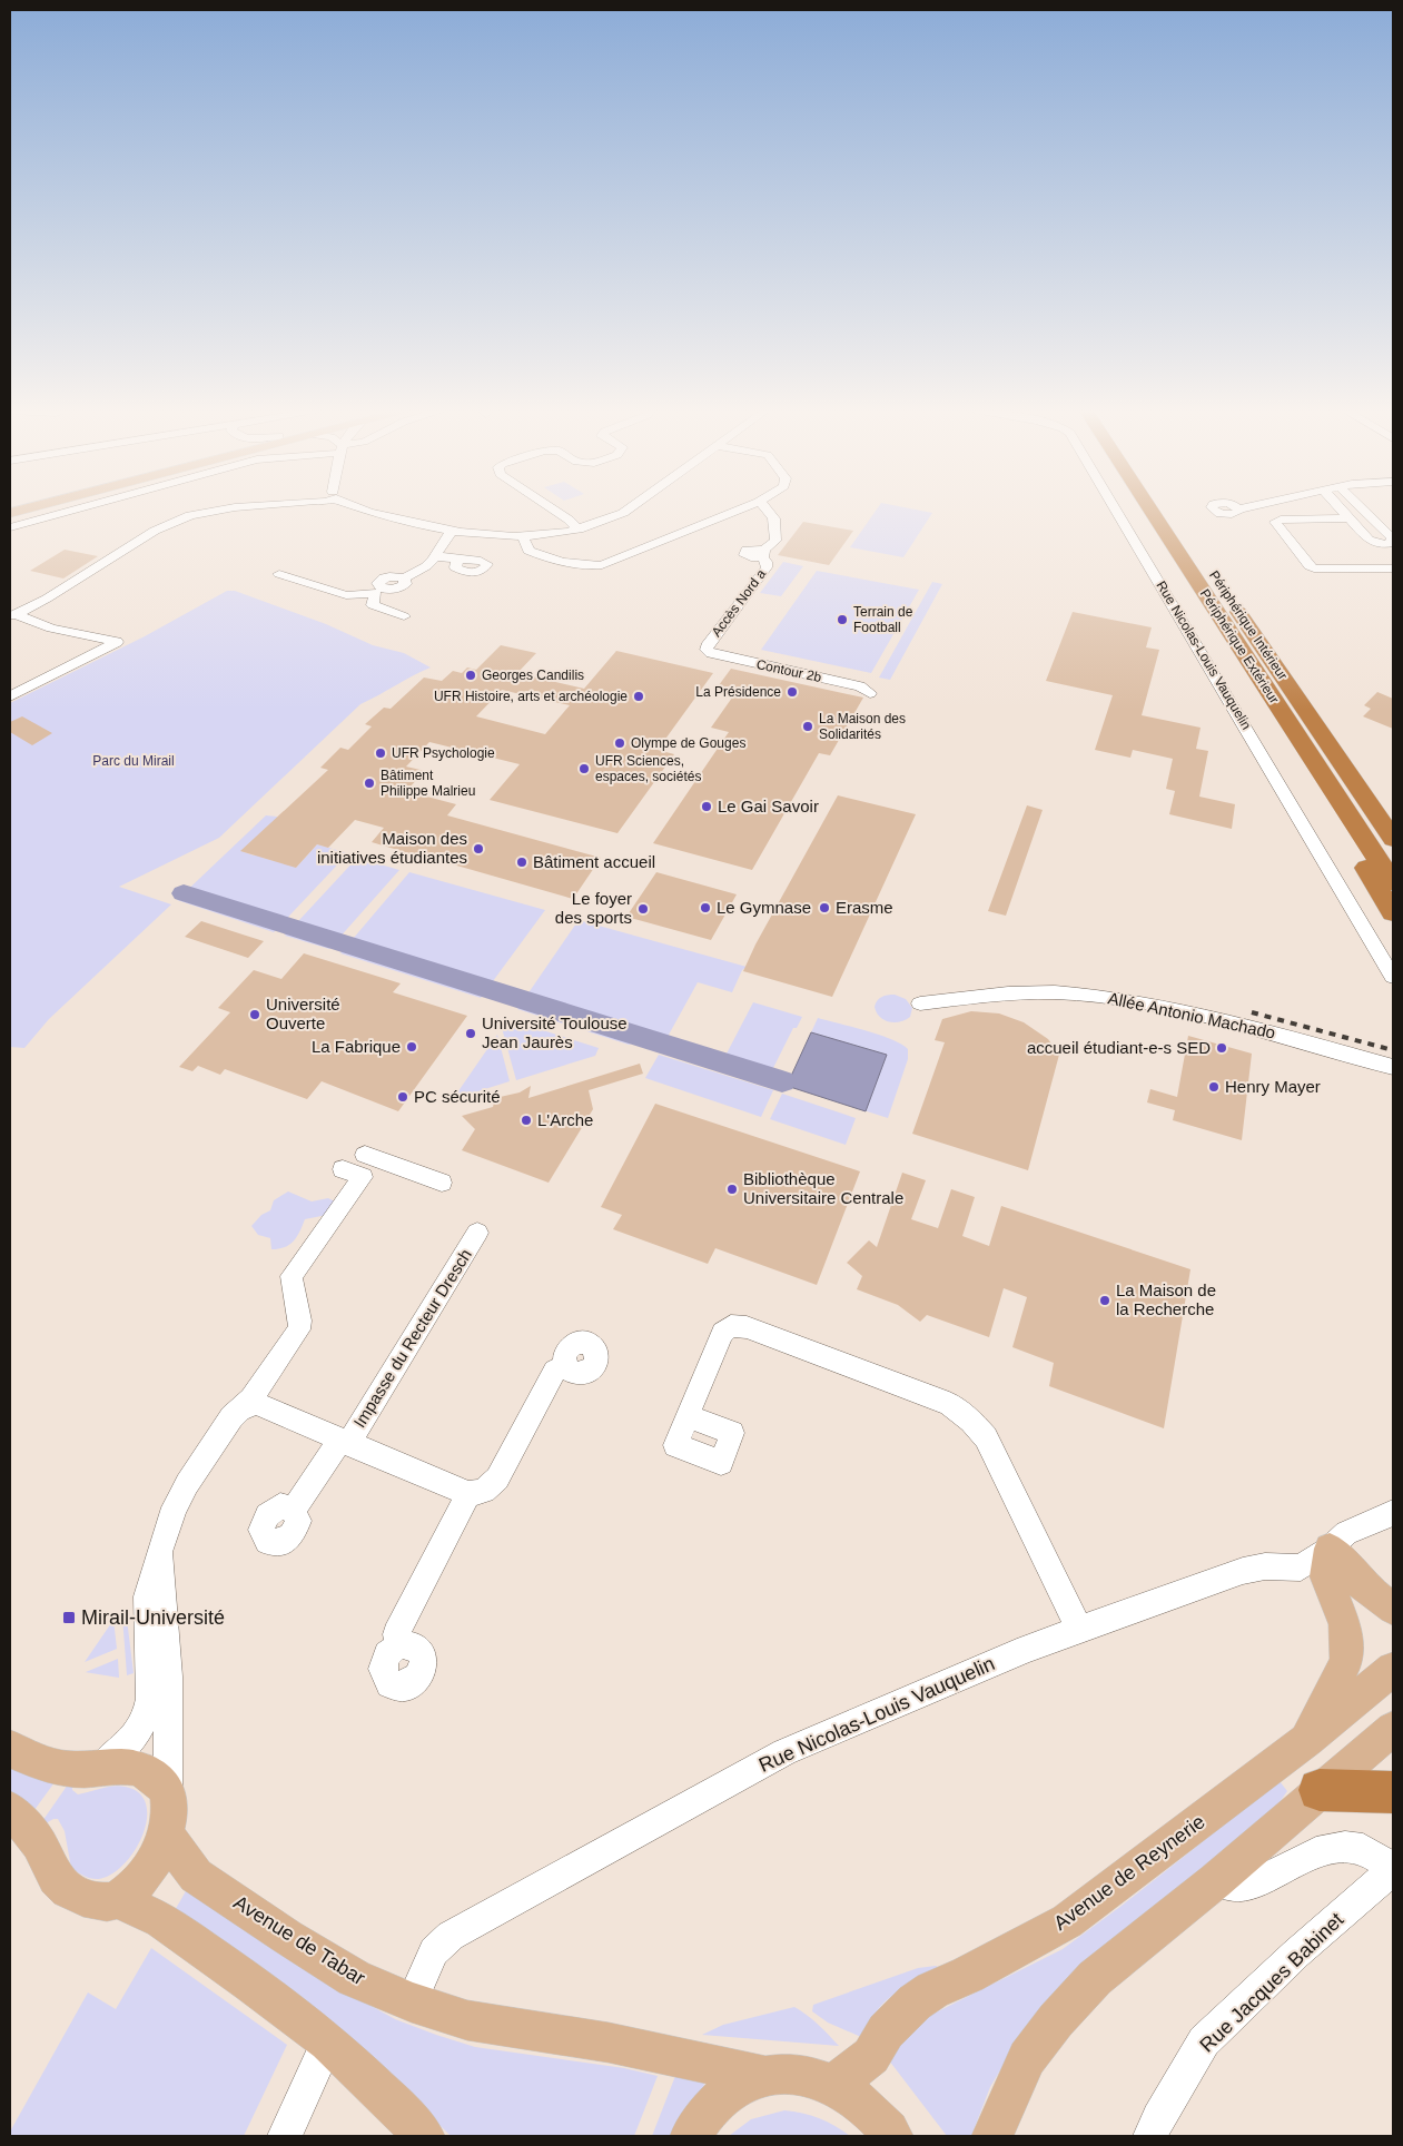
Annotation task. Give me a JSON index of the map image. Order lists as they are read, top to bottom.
{
  "streets": {
    "highway": ["Périphérique Intérieur", "Périphérique Extérieur"],
    "main road": ["Avenue de Reynerie", "Avenue de Tabar"],
    "street": [
      "Accès Nord a",
      "Rue Nicolas-Louis Vauquelin",
      "Contour 2b",
      "Allée Antonio Machado",
      "Impasse du Recteur Dresch",
      "Rue Jacques Babinet"
    ]
  },
  "crossings": [
    ["Accès Nord a", "Contour 2b"],
    ["Rue Nicolas-Louis Vauquelin", "Avenue de Tabar"]
  ],
  "parks": ["Parc du Mirail"],
  "places": {
    "other": [
      "Terrain de Football",
      "Georges Candilis",
      "La Présidence",
      "UFR Histoire, arts et archéologie",
      "La Maison des Solidarités",
      "Olympe de Gouges",
      "UFR Psychologie",
      "UFR Sciences, espaces, sociétés",
      "Bâtiment Philippe Malrieu",
      "Le Gai Savoir",
      "Maison des initiatives étudiantes",
      "Bâtiment accueil",
      "Le Gymnase",
      "Erasme",
      "Le foyer des sports",
      "Université Ouverte",
      "Université Toulouse Jean Jaurès",
      "La Fabrique",
      "accueil étudiant-e-s SED",
      "Henry Mayer",
      "PC sécurité",
      "L'Arche",
      "Bibliothèque Universitaire Centrale",
      "La Maison de la Recherche"
    ],
    "transit": ["Mirail-Université"]
  }
}
